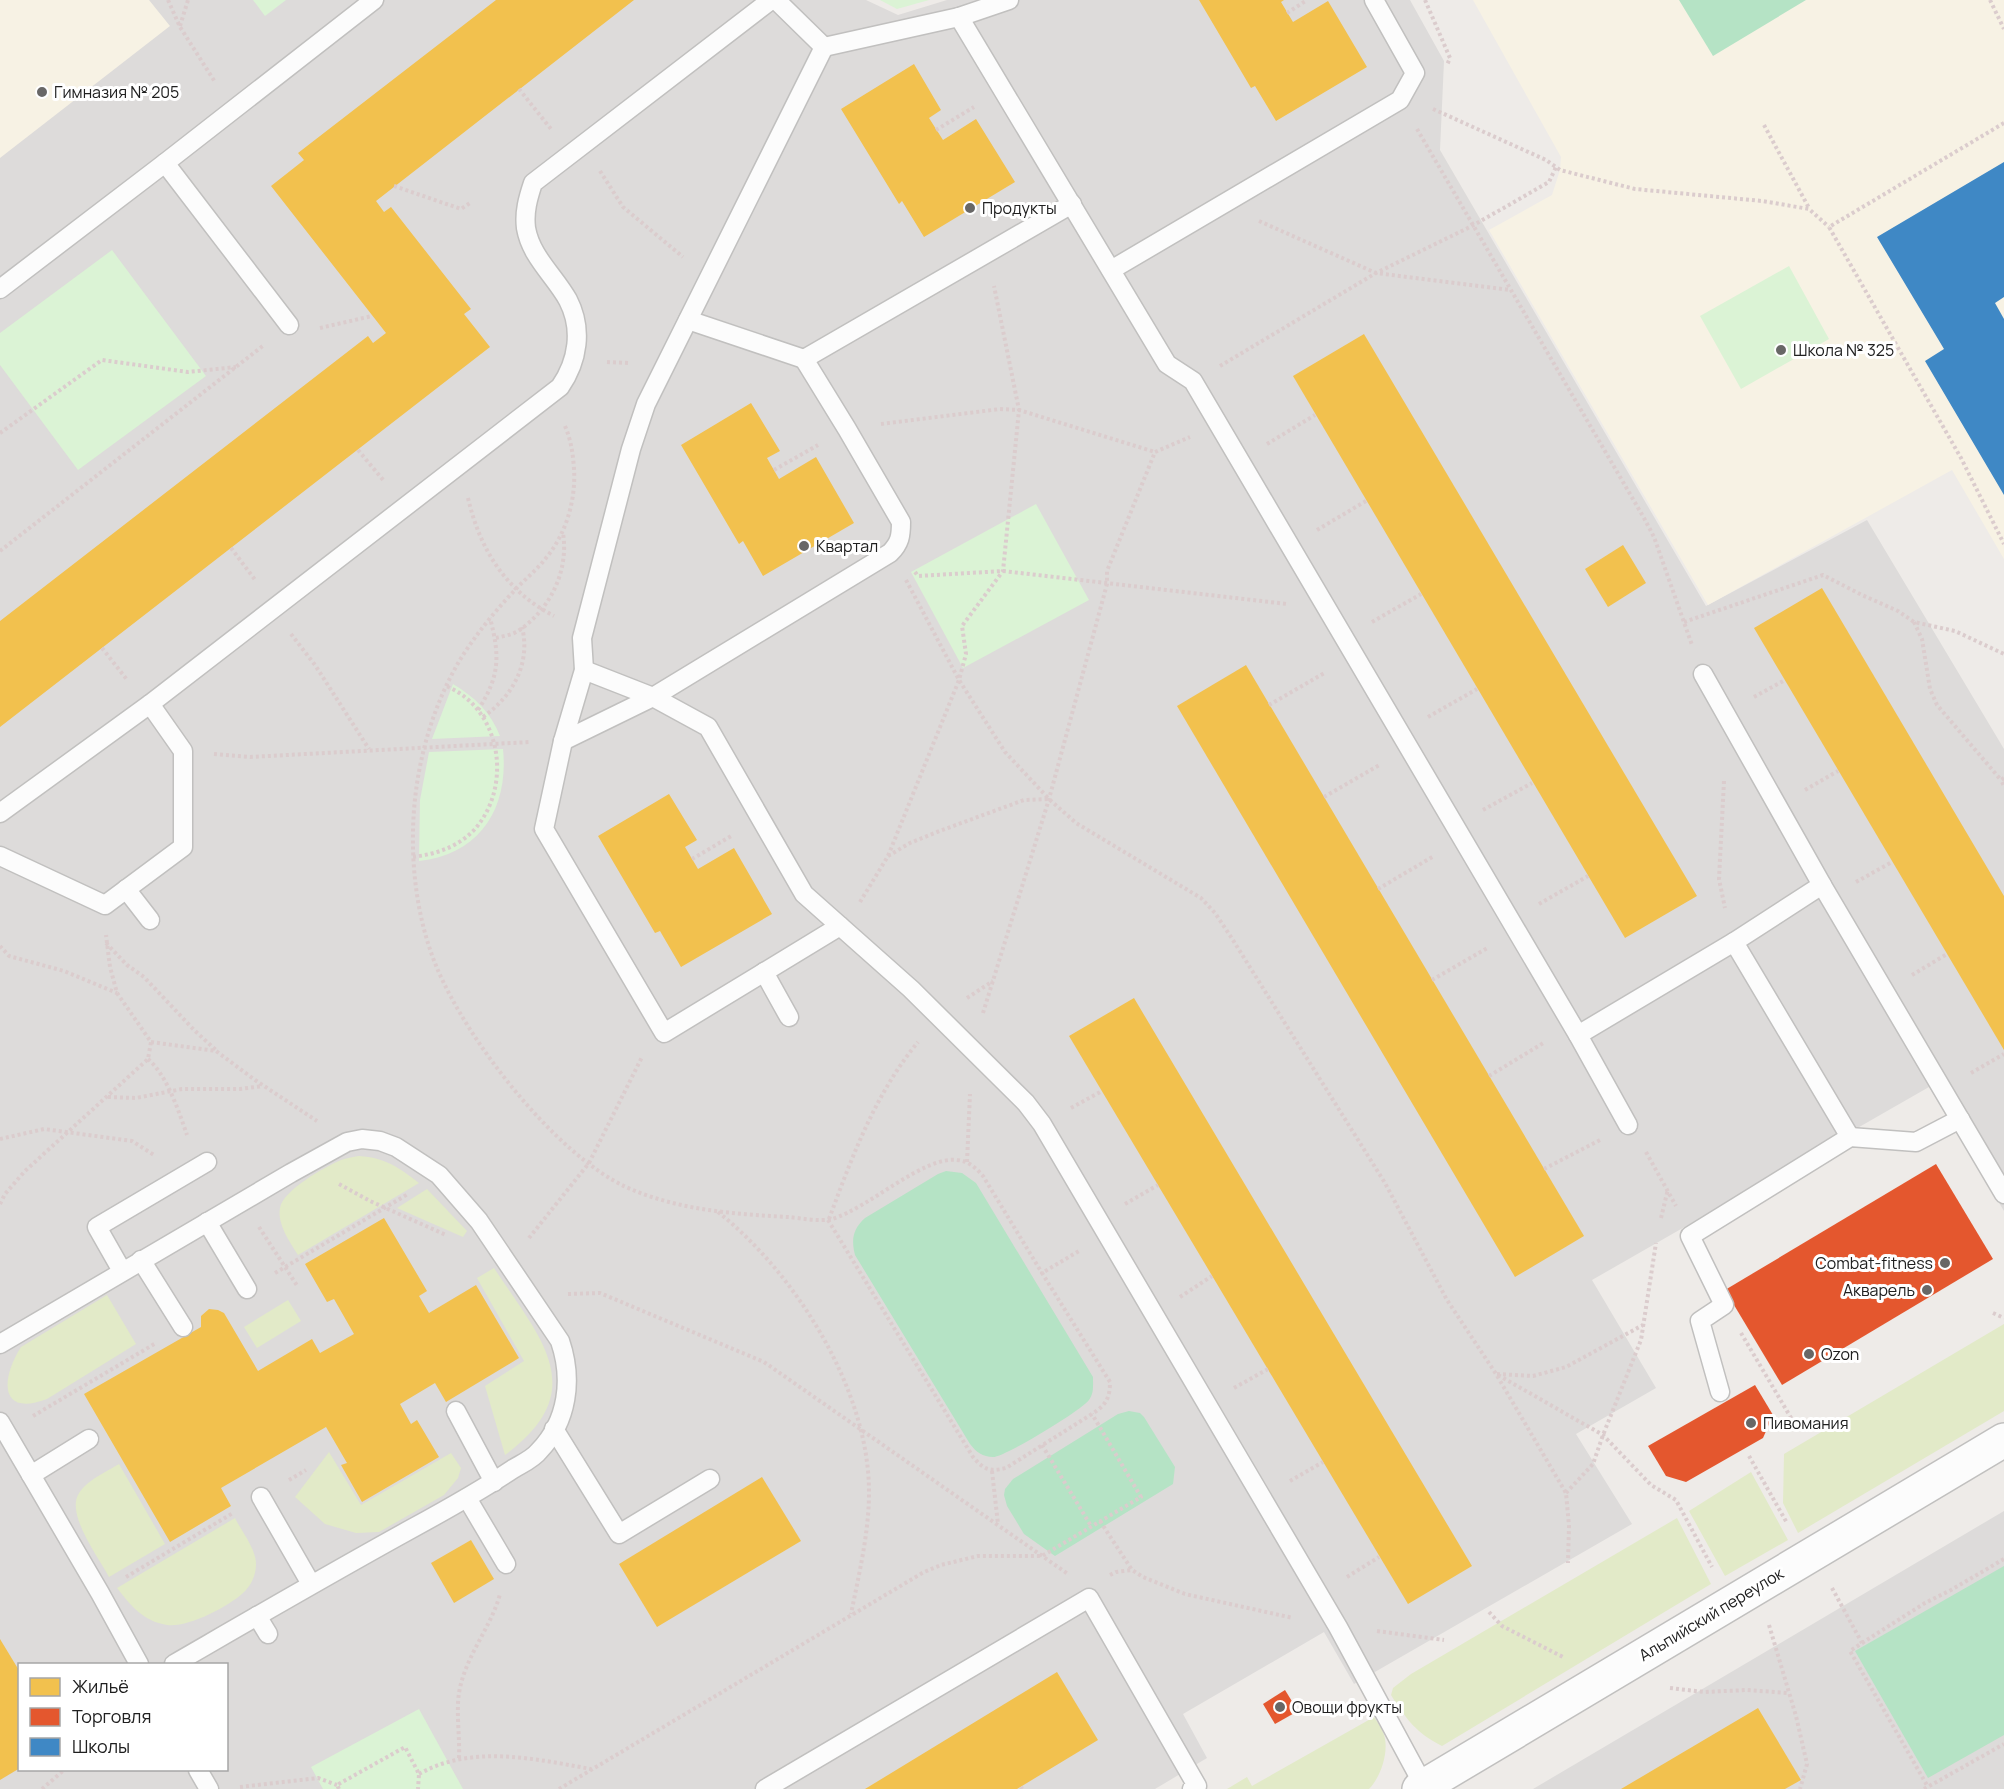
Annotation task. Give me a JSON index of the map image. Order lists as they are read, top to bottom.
{
  "streets": {
    "street": ["Альпийский переулок"]
  },
  "places": [
    "Гимназия № 205",
    "Продукты",
    "Школа № 325",
    "Квартал",
    "Combat-fitness",
    "Акварель",
    "Ozon",
    "Пивомания",
    "Овощи фрукты"
  ],
  "legend": ["Жильё", "Торговля", "Школы"]
}
